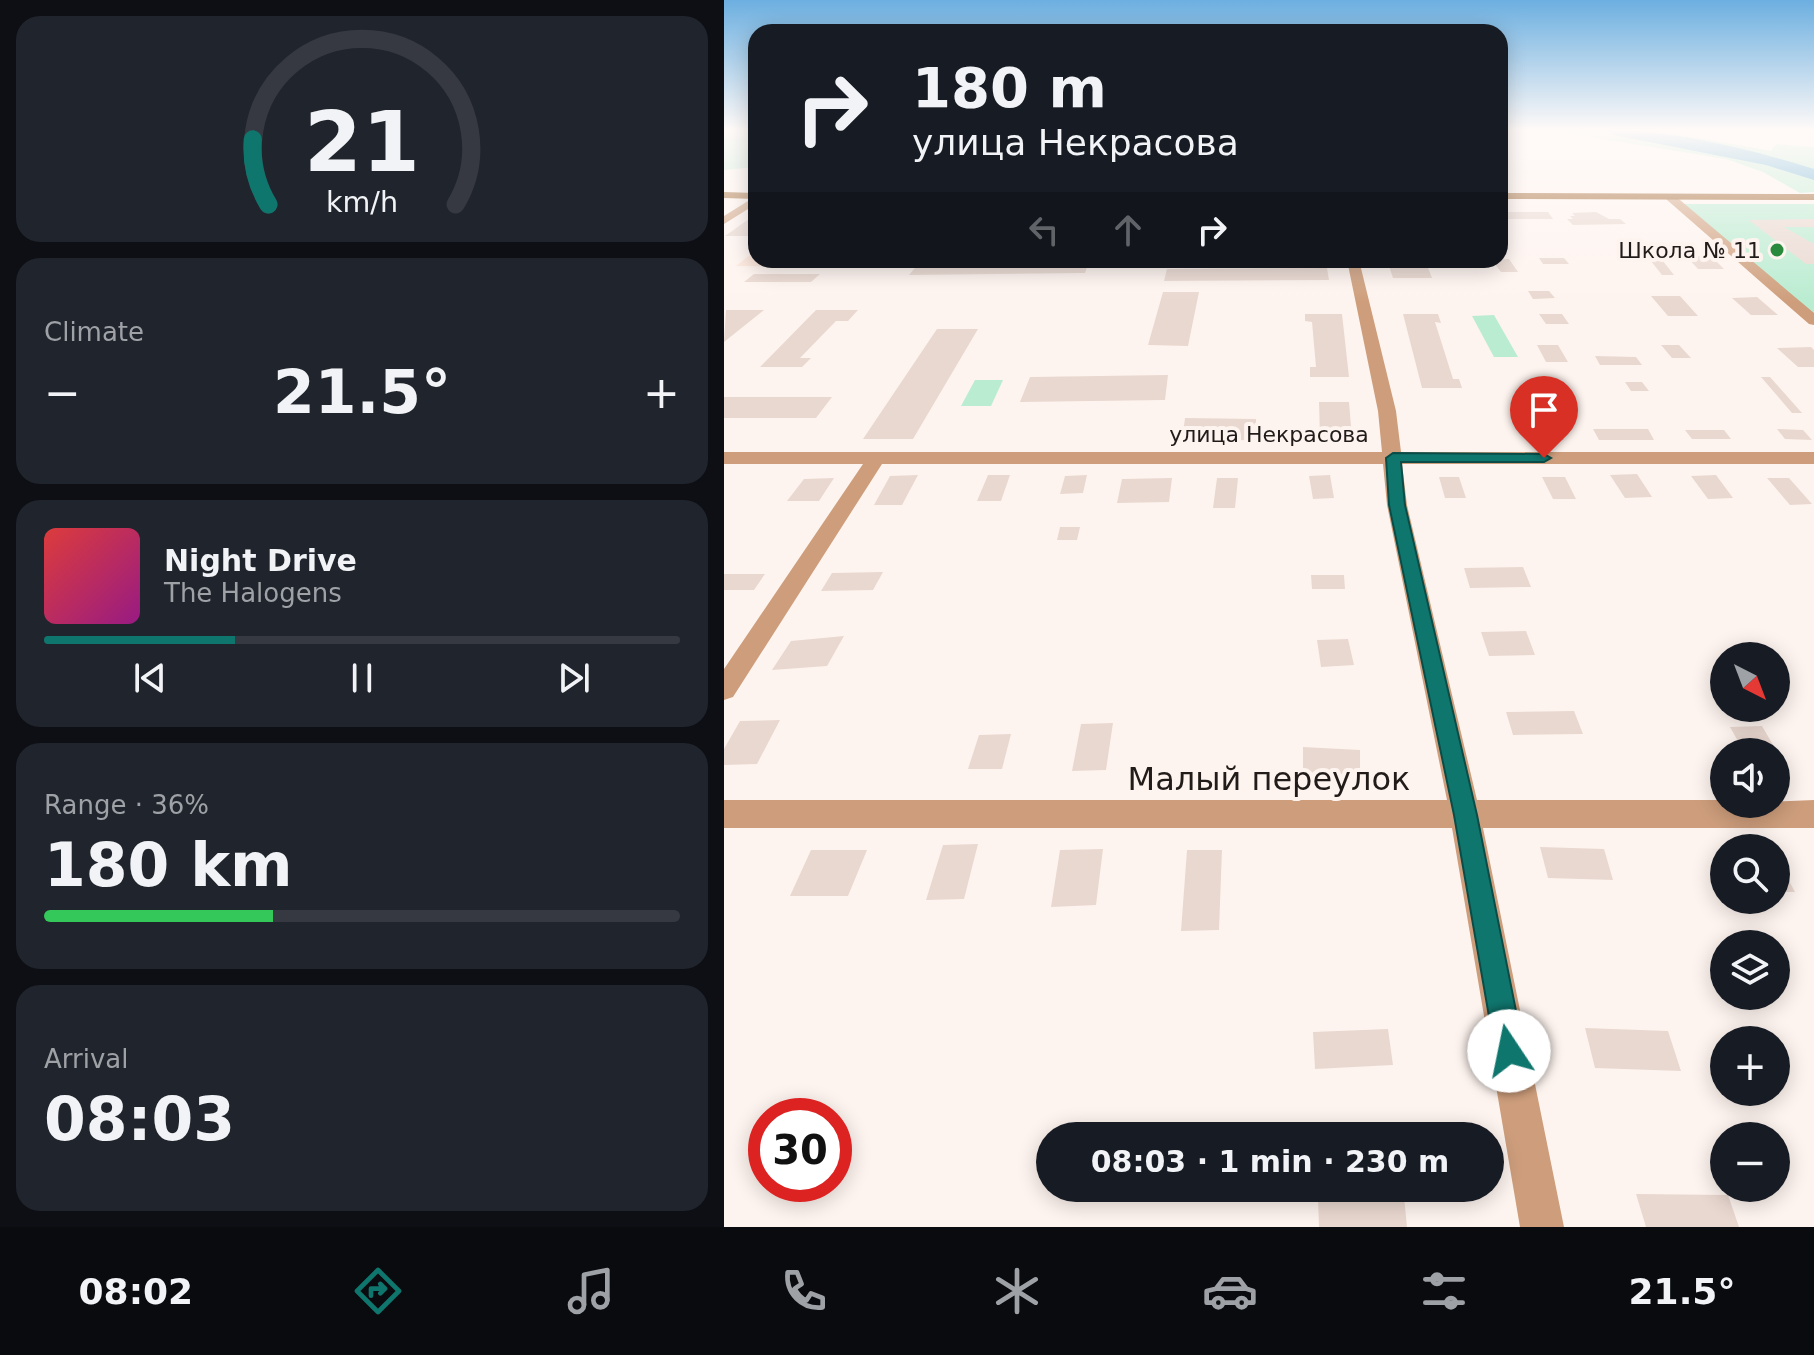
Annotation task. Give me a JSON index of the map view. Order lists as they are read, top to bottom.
{
  "streets": {
    "street": ["улица Некрасова", "Малый переулок"]
  },
  "places": ["Школа № 11"],
  "north": "bottom right",
  "page": {
    "turn": ["180 m", "улица Некрасова"],
    "tile": [
      "Climate",
      ["Range · 36%", "180 km"],
      ["Arrival", "08:03"]
    ],
    "heat": ["−", "21.5°", "+"],
    "song": ["Night Drive", "The Halogens"],
    "map_buttons": ["+", "−"],
    "limit": "30",
    "trip": "08:03 · 1 min · 230 m",
    "tabs": ["08:02", "21.5°"],
    "gauge": ["21", "km/h"]
  }
}
